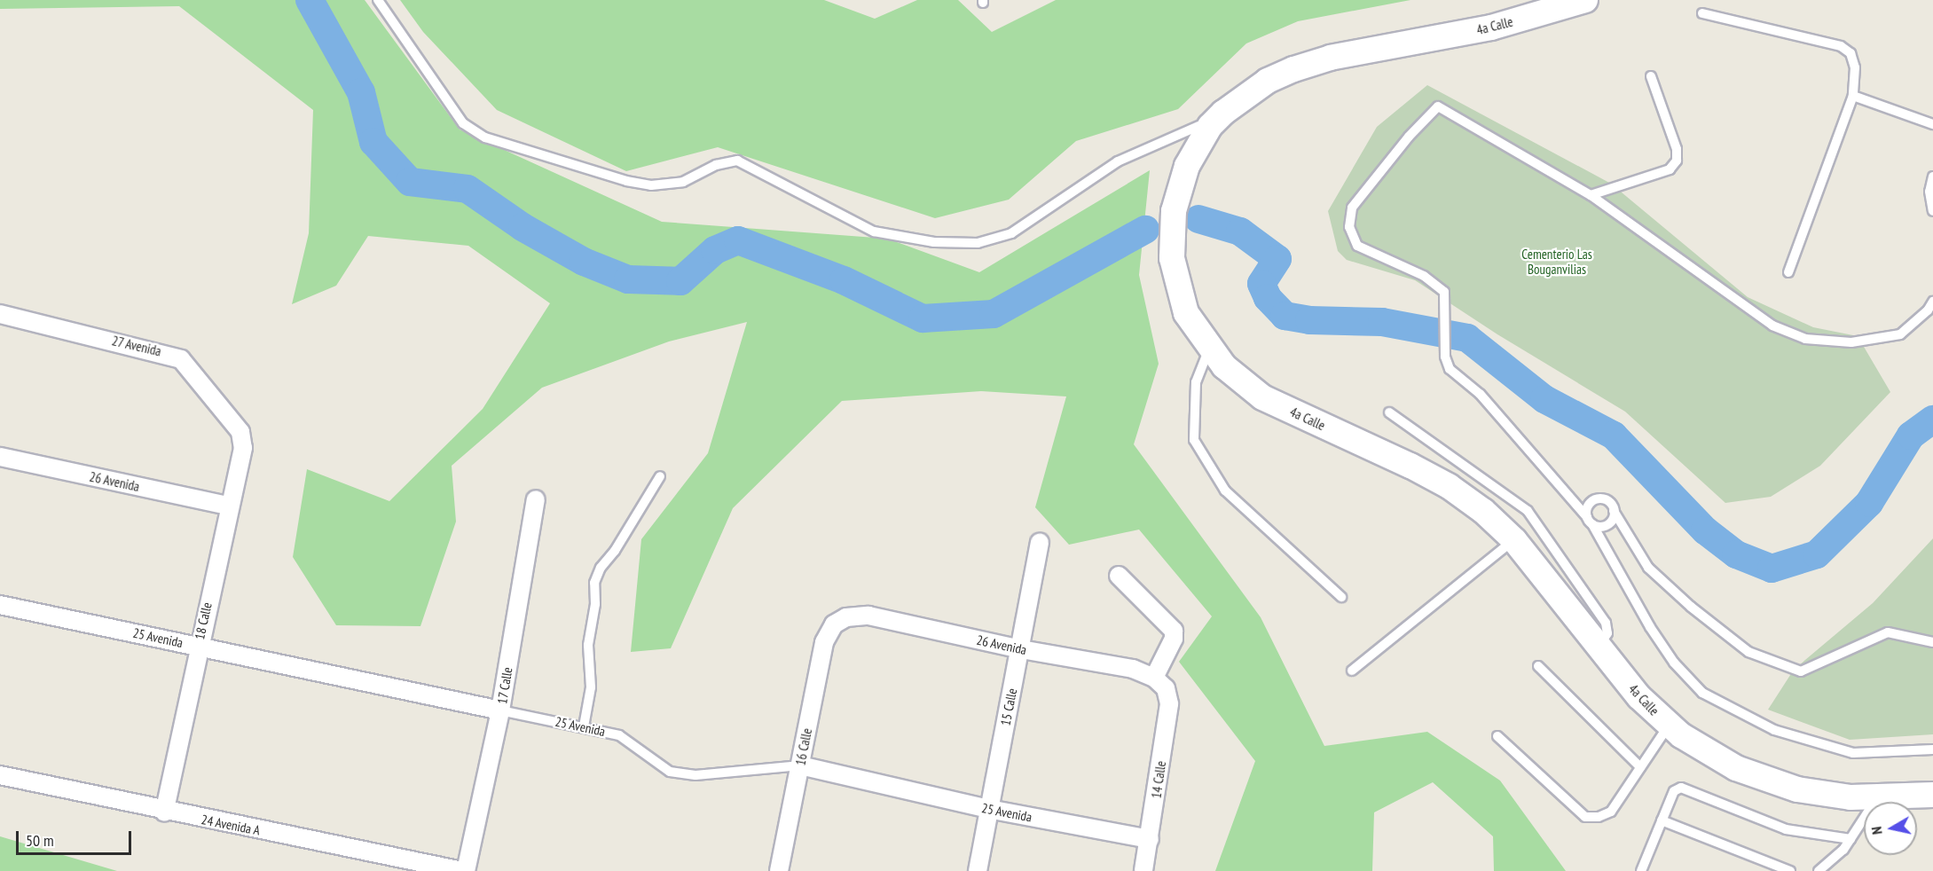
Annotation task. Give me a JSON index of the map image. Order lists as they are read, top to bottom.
{
  "streets": {
    "main road": ["4a Calle"],
    "street": [
      "27 Avenida",
      "26 Avenida",
      "18 Calle",
      "25 Avenida",
      "17 Calle",
      "15 Calle",
      "16 Calle",
      "14 Calle",
      "24 Avenida A"
    ]
  },
  "crossings": [
    ["27 Avenida", "18 Calle"],
    ["26 Avenida", "18 Calle"],
    ["26 Avenida", "15 Calle"],
    ["26 Avenida", "16 Calle"],
    ["26 Avenida", "14 Calle"],
    ["18 Calle", "25 Avenida"],
    ["18 Calle", "24 Avenida A"],
    ["25 Avenida", "17 Calle"],
    ["25 Avenida", "15 Calle"],
    ["25 Avenida", "16 Calle"],
    ["25 Avenida", "14 Calle"],
    ["17 Calle", "24 Avenida A"]
  ],
  "parks": ["Cementerio Las Bouganvilias"],
  "scale_bar": "50 m",
  "north": "left"
}
